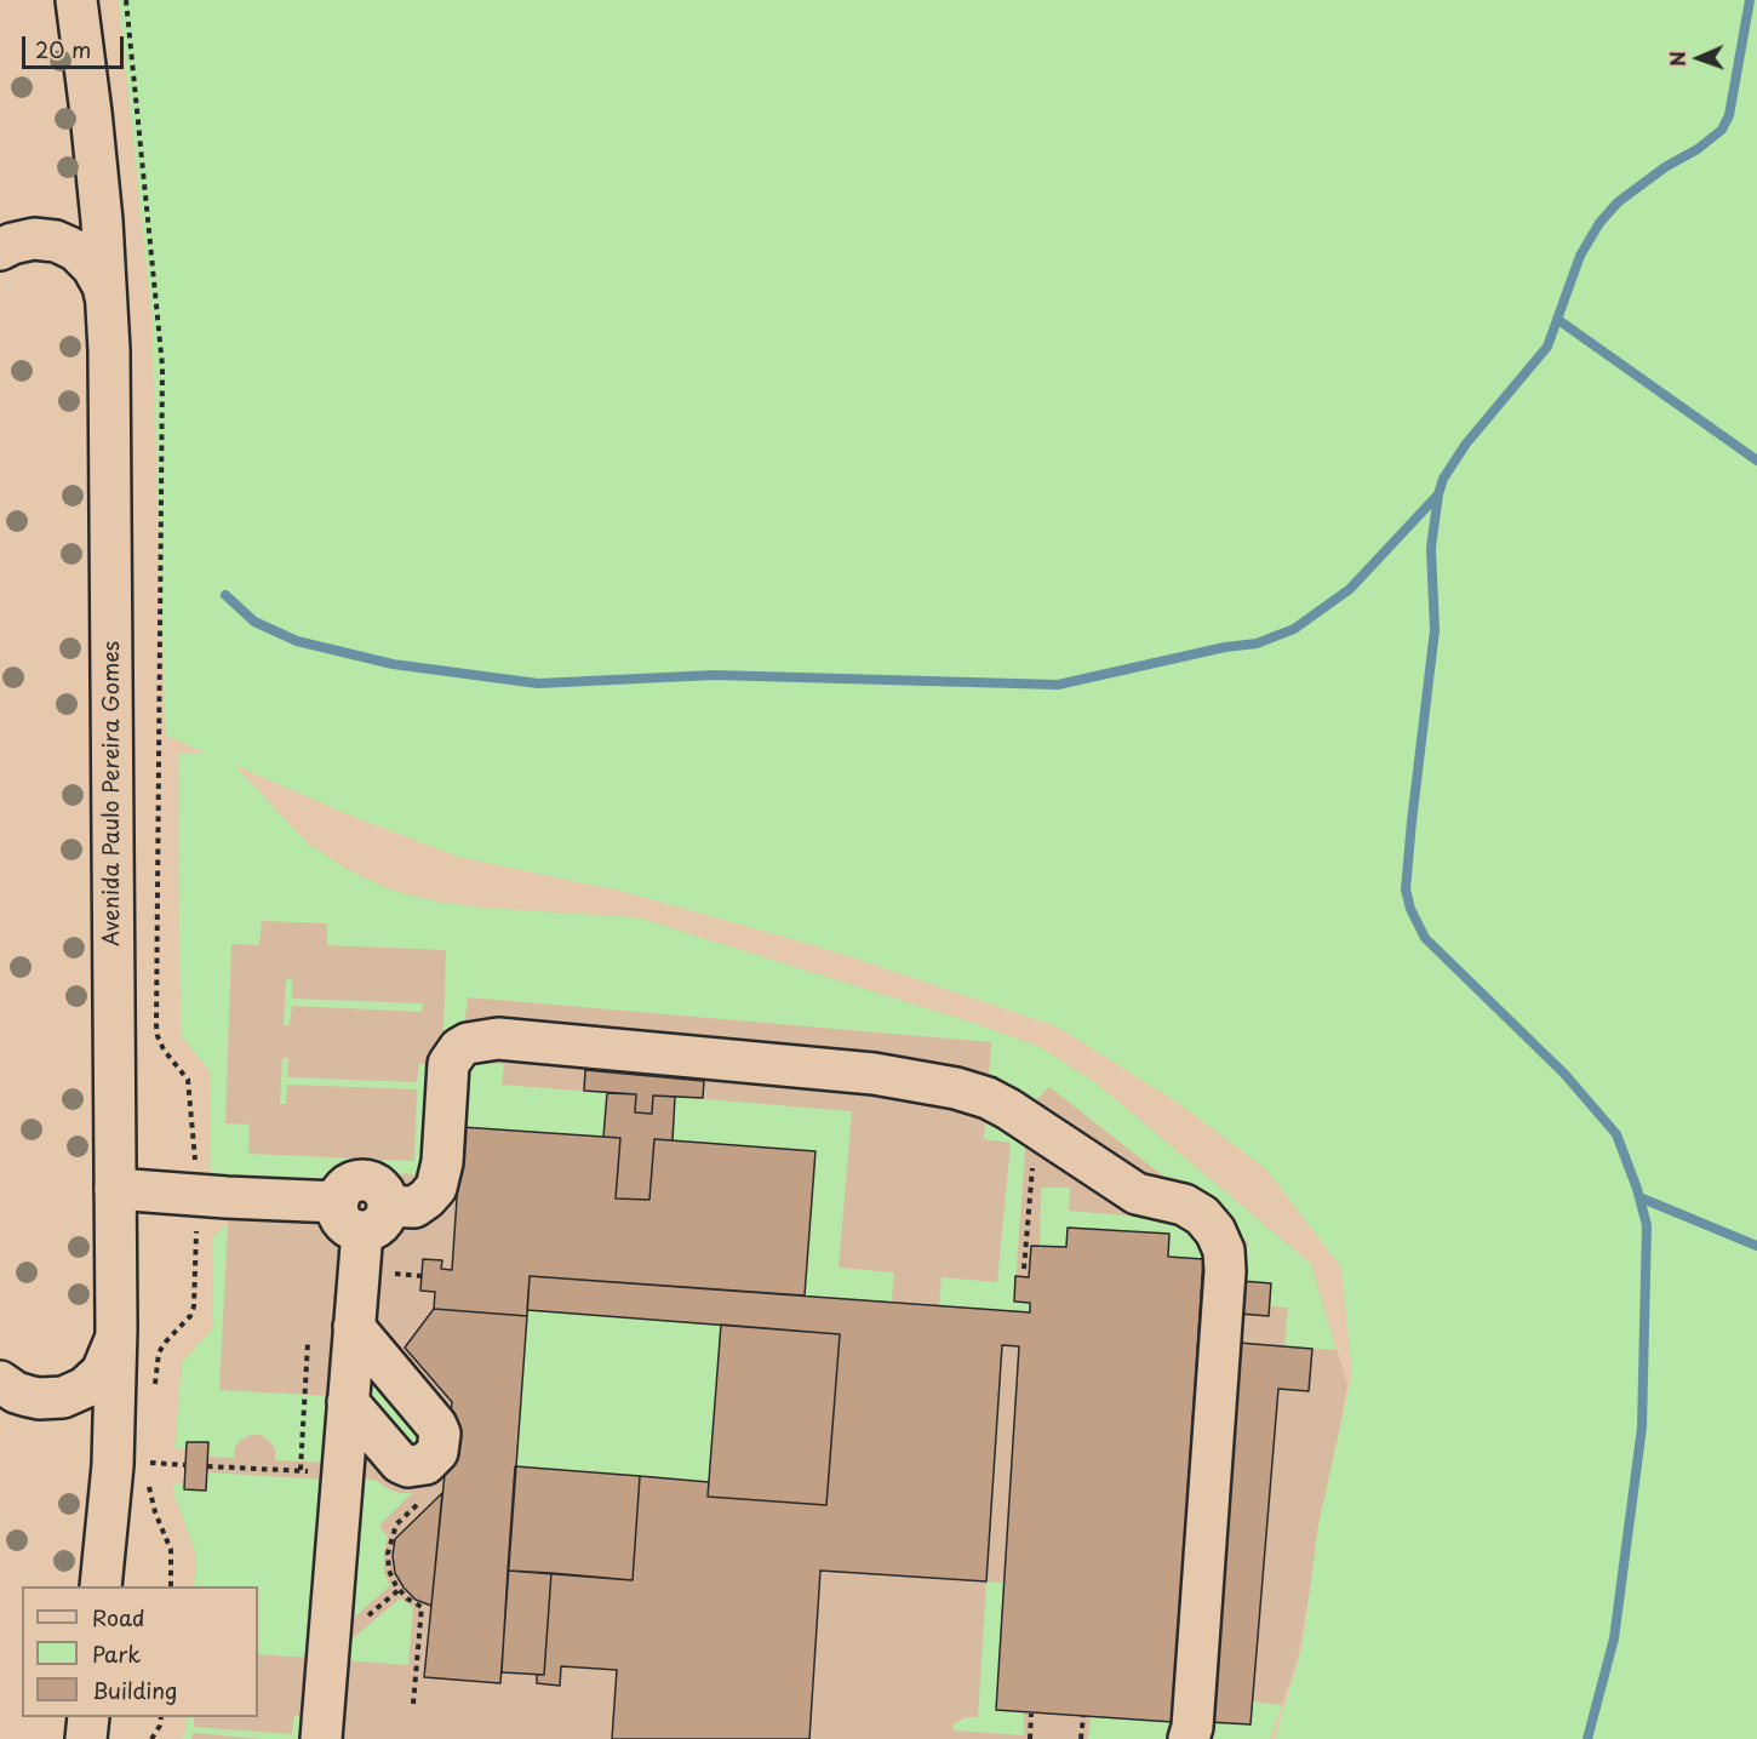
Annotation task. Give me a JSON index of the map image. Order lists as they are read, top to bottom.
{
  "streets": {
    "main road": ["Avenida Paulo Pereira Gomes"]
  },
  "legend": ["Road", "Park", "Building"],
  "scale_bar": "20 m",
  "north": "left"
}
